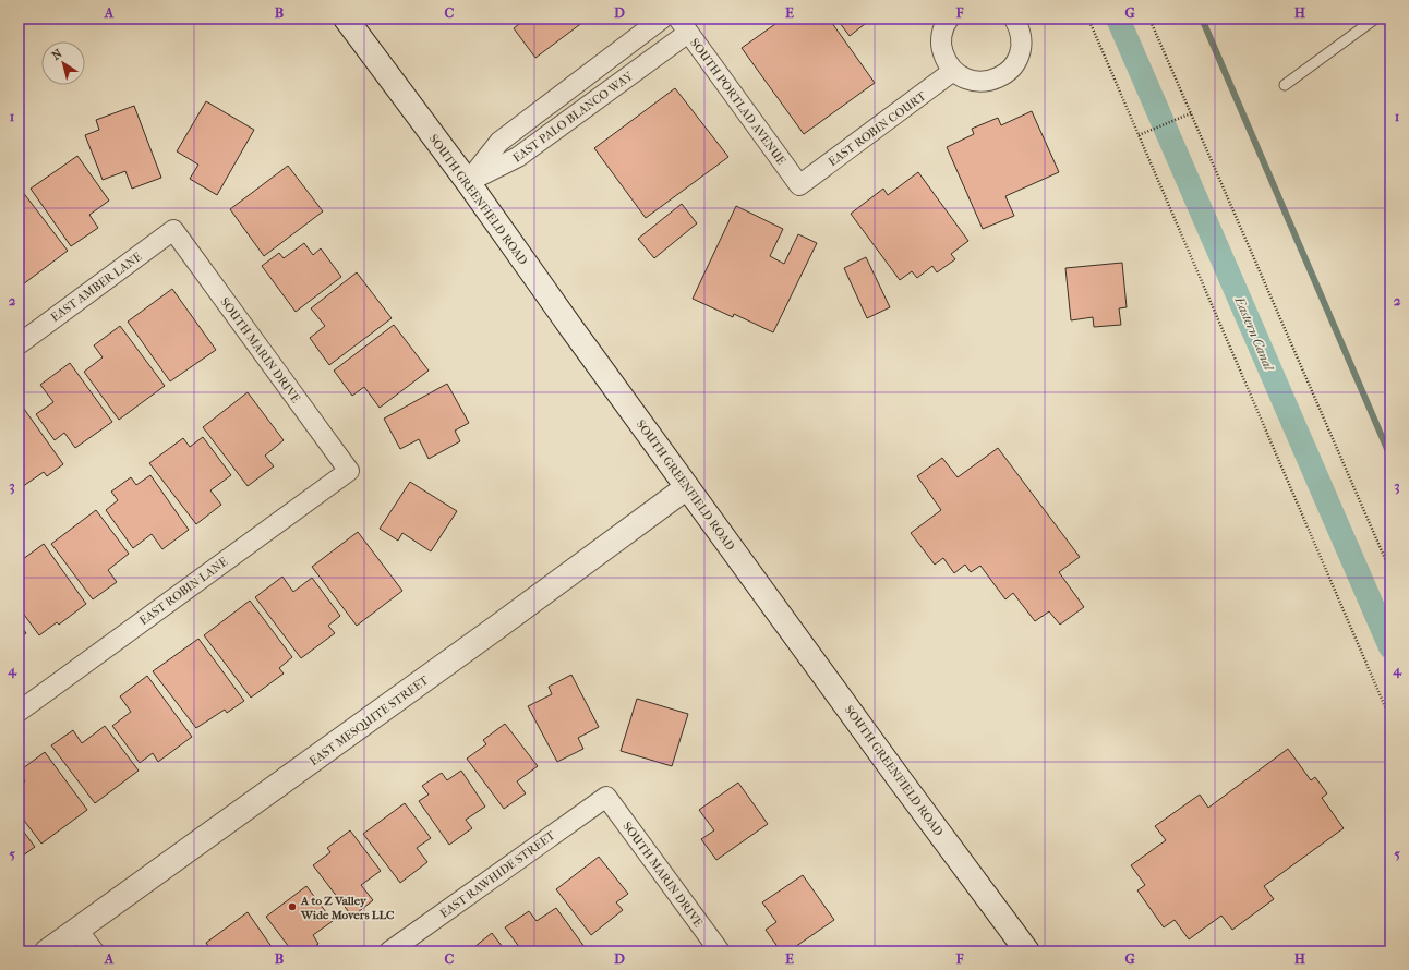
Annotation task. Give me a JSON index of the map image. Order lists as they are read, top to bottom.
{
  "streets": {
    "main road": ["SOUTH GREENFIELD ROAD", "EAST MESQUITE STREET"],
    "street": [
      "SOUTH PORTLAD AVENUE",
      "EAST PALO BLANCO WAY",
      "EAST ROBIN COURT",
      "EAST AMBER LANE",
      "SOUTH MARIN DRIVE",
      "EAST ROBIN LANE",
      "EAST RAWHIDE STREET"
    ]
  },
  "crossings": [
    ["SOUTH PORTLAD AVENUE", "EAST PALO BLANCO WAY"],
    ["SOUTH PORTLAD AVENUE", "EAST ROBIN COURT"],
    ["EAST PALO BLANCO WAY", "SOUTH GREENFIELD ROAD"],
    ["SOUTH GREENFIELD ROAD", "EAST MESQUITE STREET"],
    ["EAST AMBER LANE", "SOUTH MARIN DRIVE"],
    ["SOUTH MARIN DRIVE", "EAST ROBIN LANE"],
    ["SOUTH MARIN DRIVE", "EAST RAWHIDE STREET"]
  ],
  "water": ["Eastern Canal"],
  "places": ["A to Z Valley Wide Movers LLC"],
  "north": "top left",
  "grid": {
    "columns": [
      "A",
      "B",
      "C",
      "D",
      "E",
      "F",
      "G",
      "H"
    ],
    "rows": [
      "1",
      "2",
      "3",
      "4",
      "5"
    ]
  }
}
